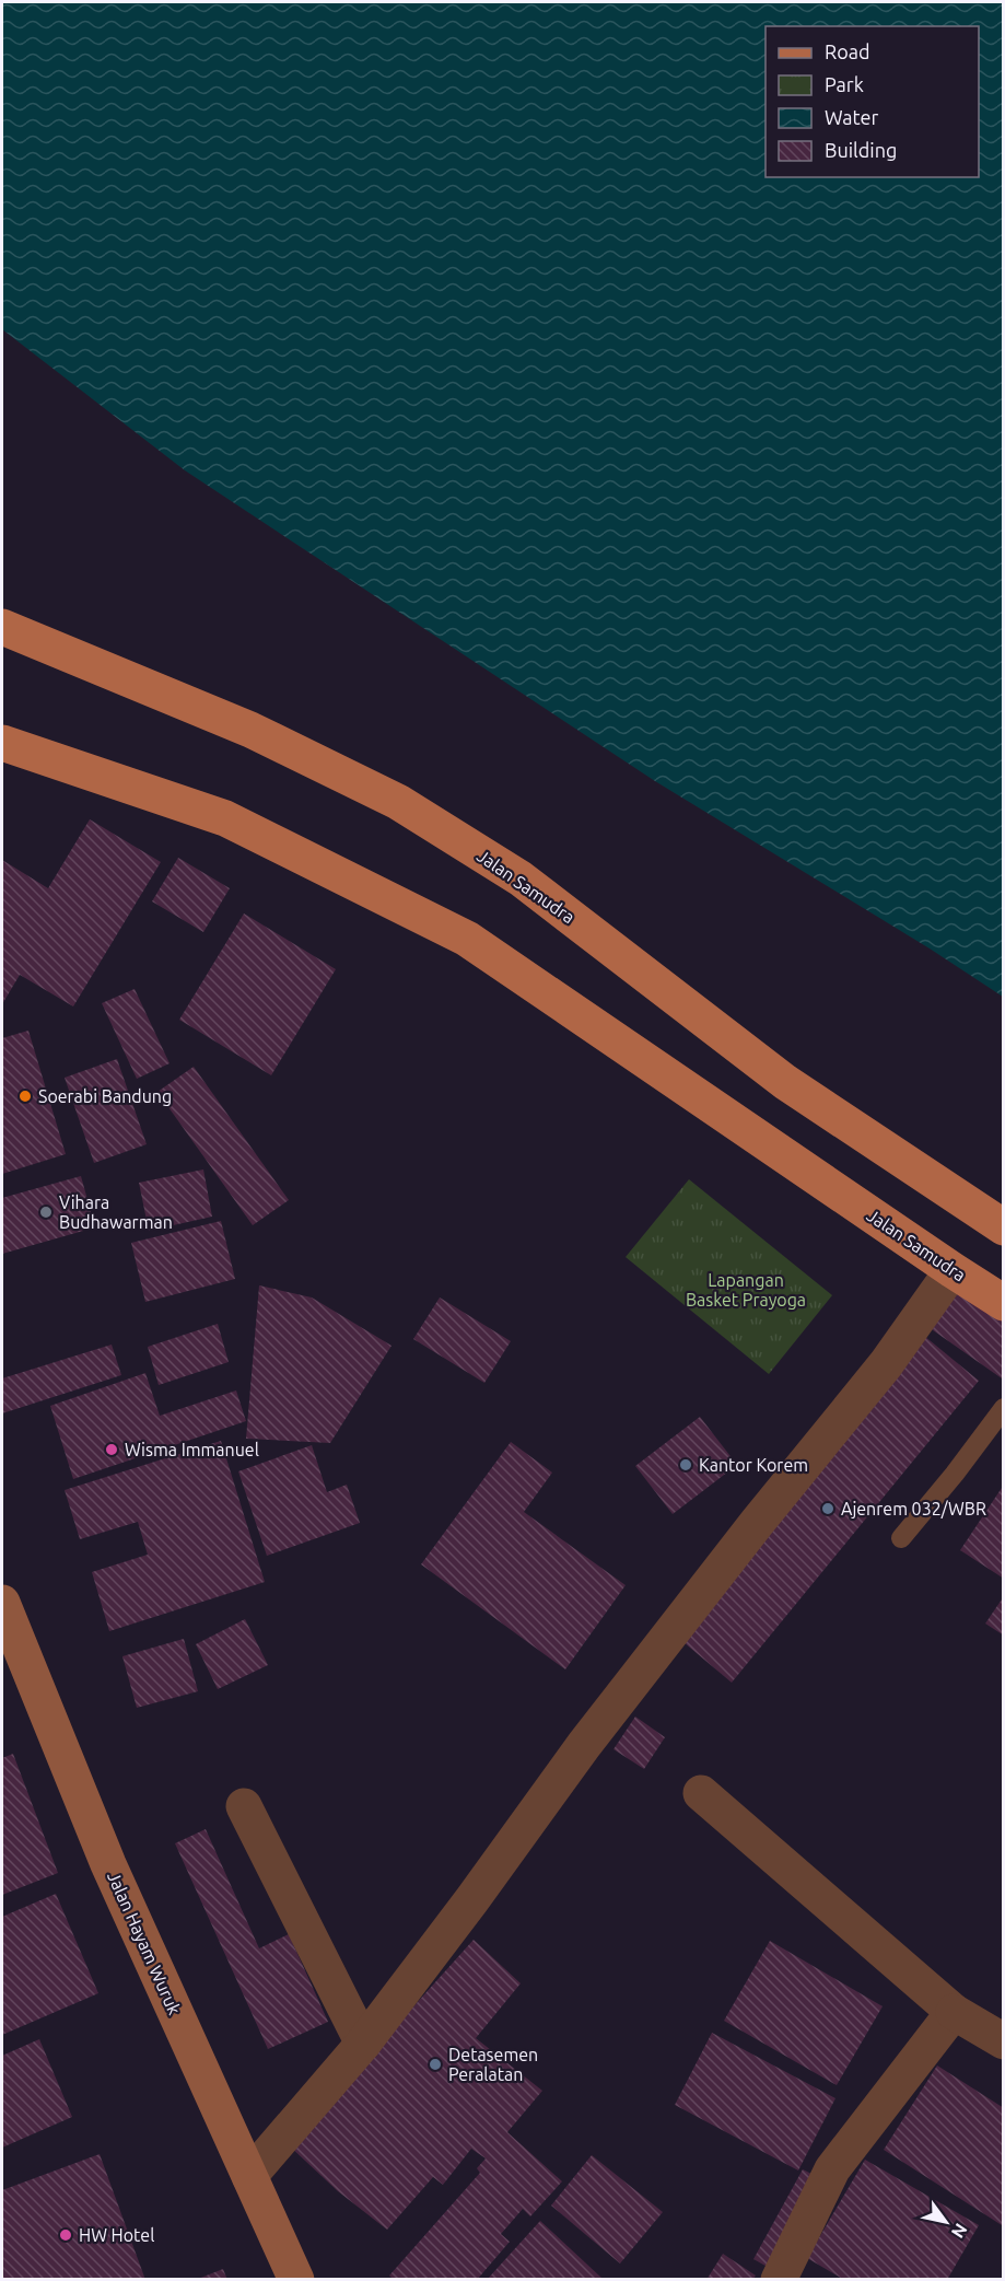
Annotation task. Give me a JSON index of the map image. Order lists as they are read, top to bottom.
{
  "streets": {
    "main road": ["Jalan Samudra", "Jalan Hayam Wuruk"]
  },
  "parks": ["Lapangan Basket Prayoga"],
  "places": [
    "Soerabi Bandung",
    "Vihara Budhawarman",
    "Wisma Immanuel",
    "Kantor Korem",
    "Ajenrem 032/WBR",
    "Detasemen Peralatan",
    "HW Hotel"
  ],
  "legend": [
    "Road",
    "Park",
    "Water",
    "Building"
  ],
  "north": "bottom right"
}
